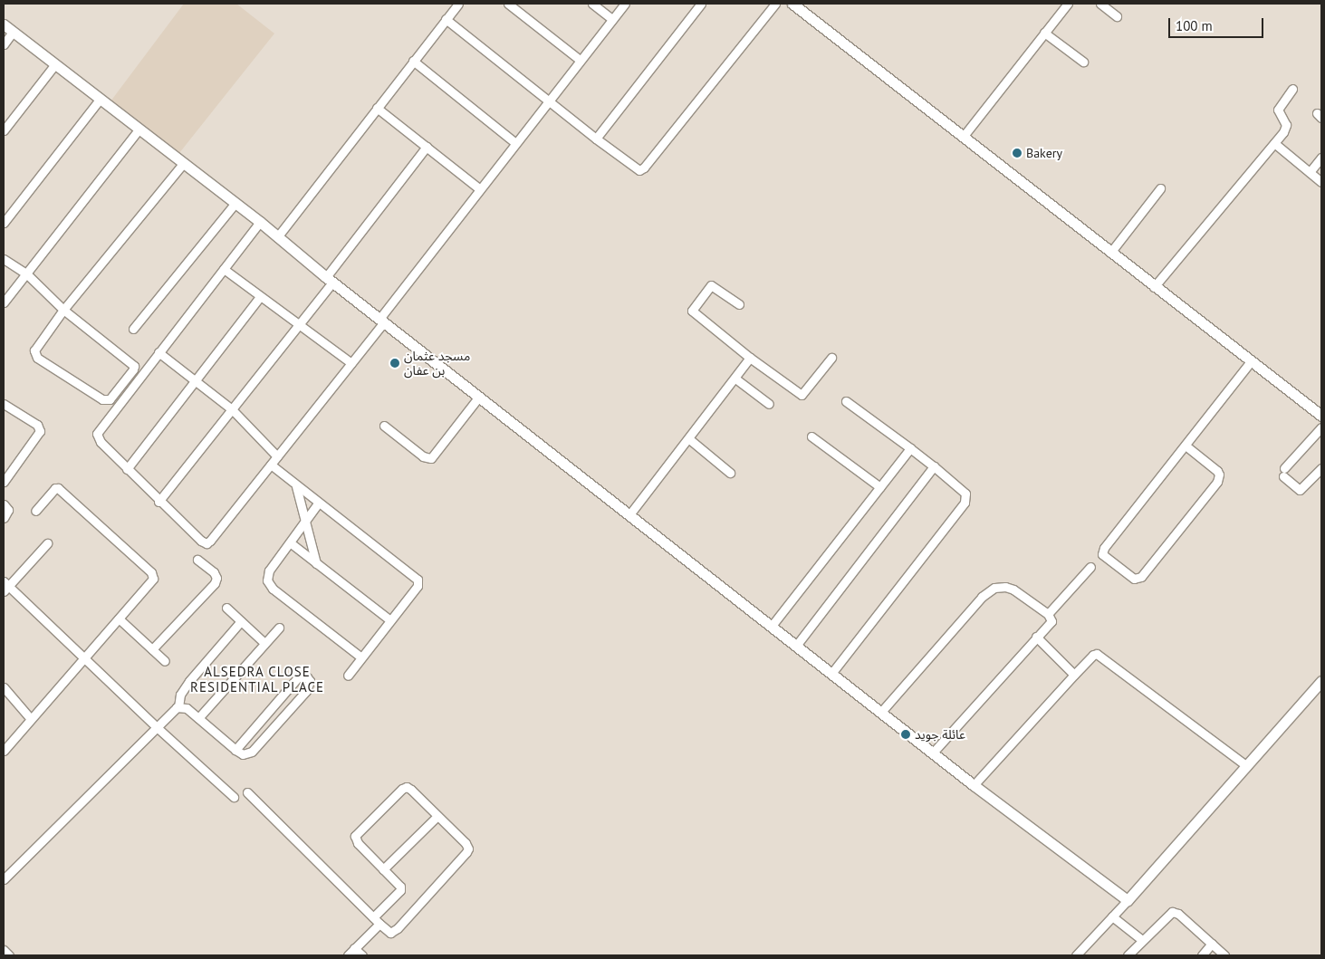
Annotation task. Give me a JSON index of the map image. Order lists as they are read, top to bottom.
{
  "districts": ["ALSEDRA CLOSE RESIDENTIAL PLACE"],
  "places": ["Bakery", "مسجد عثمان بن عفان", "عائلة جويد"],
  "scale_bar": "100 m"
}
